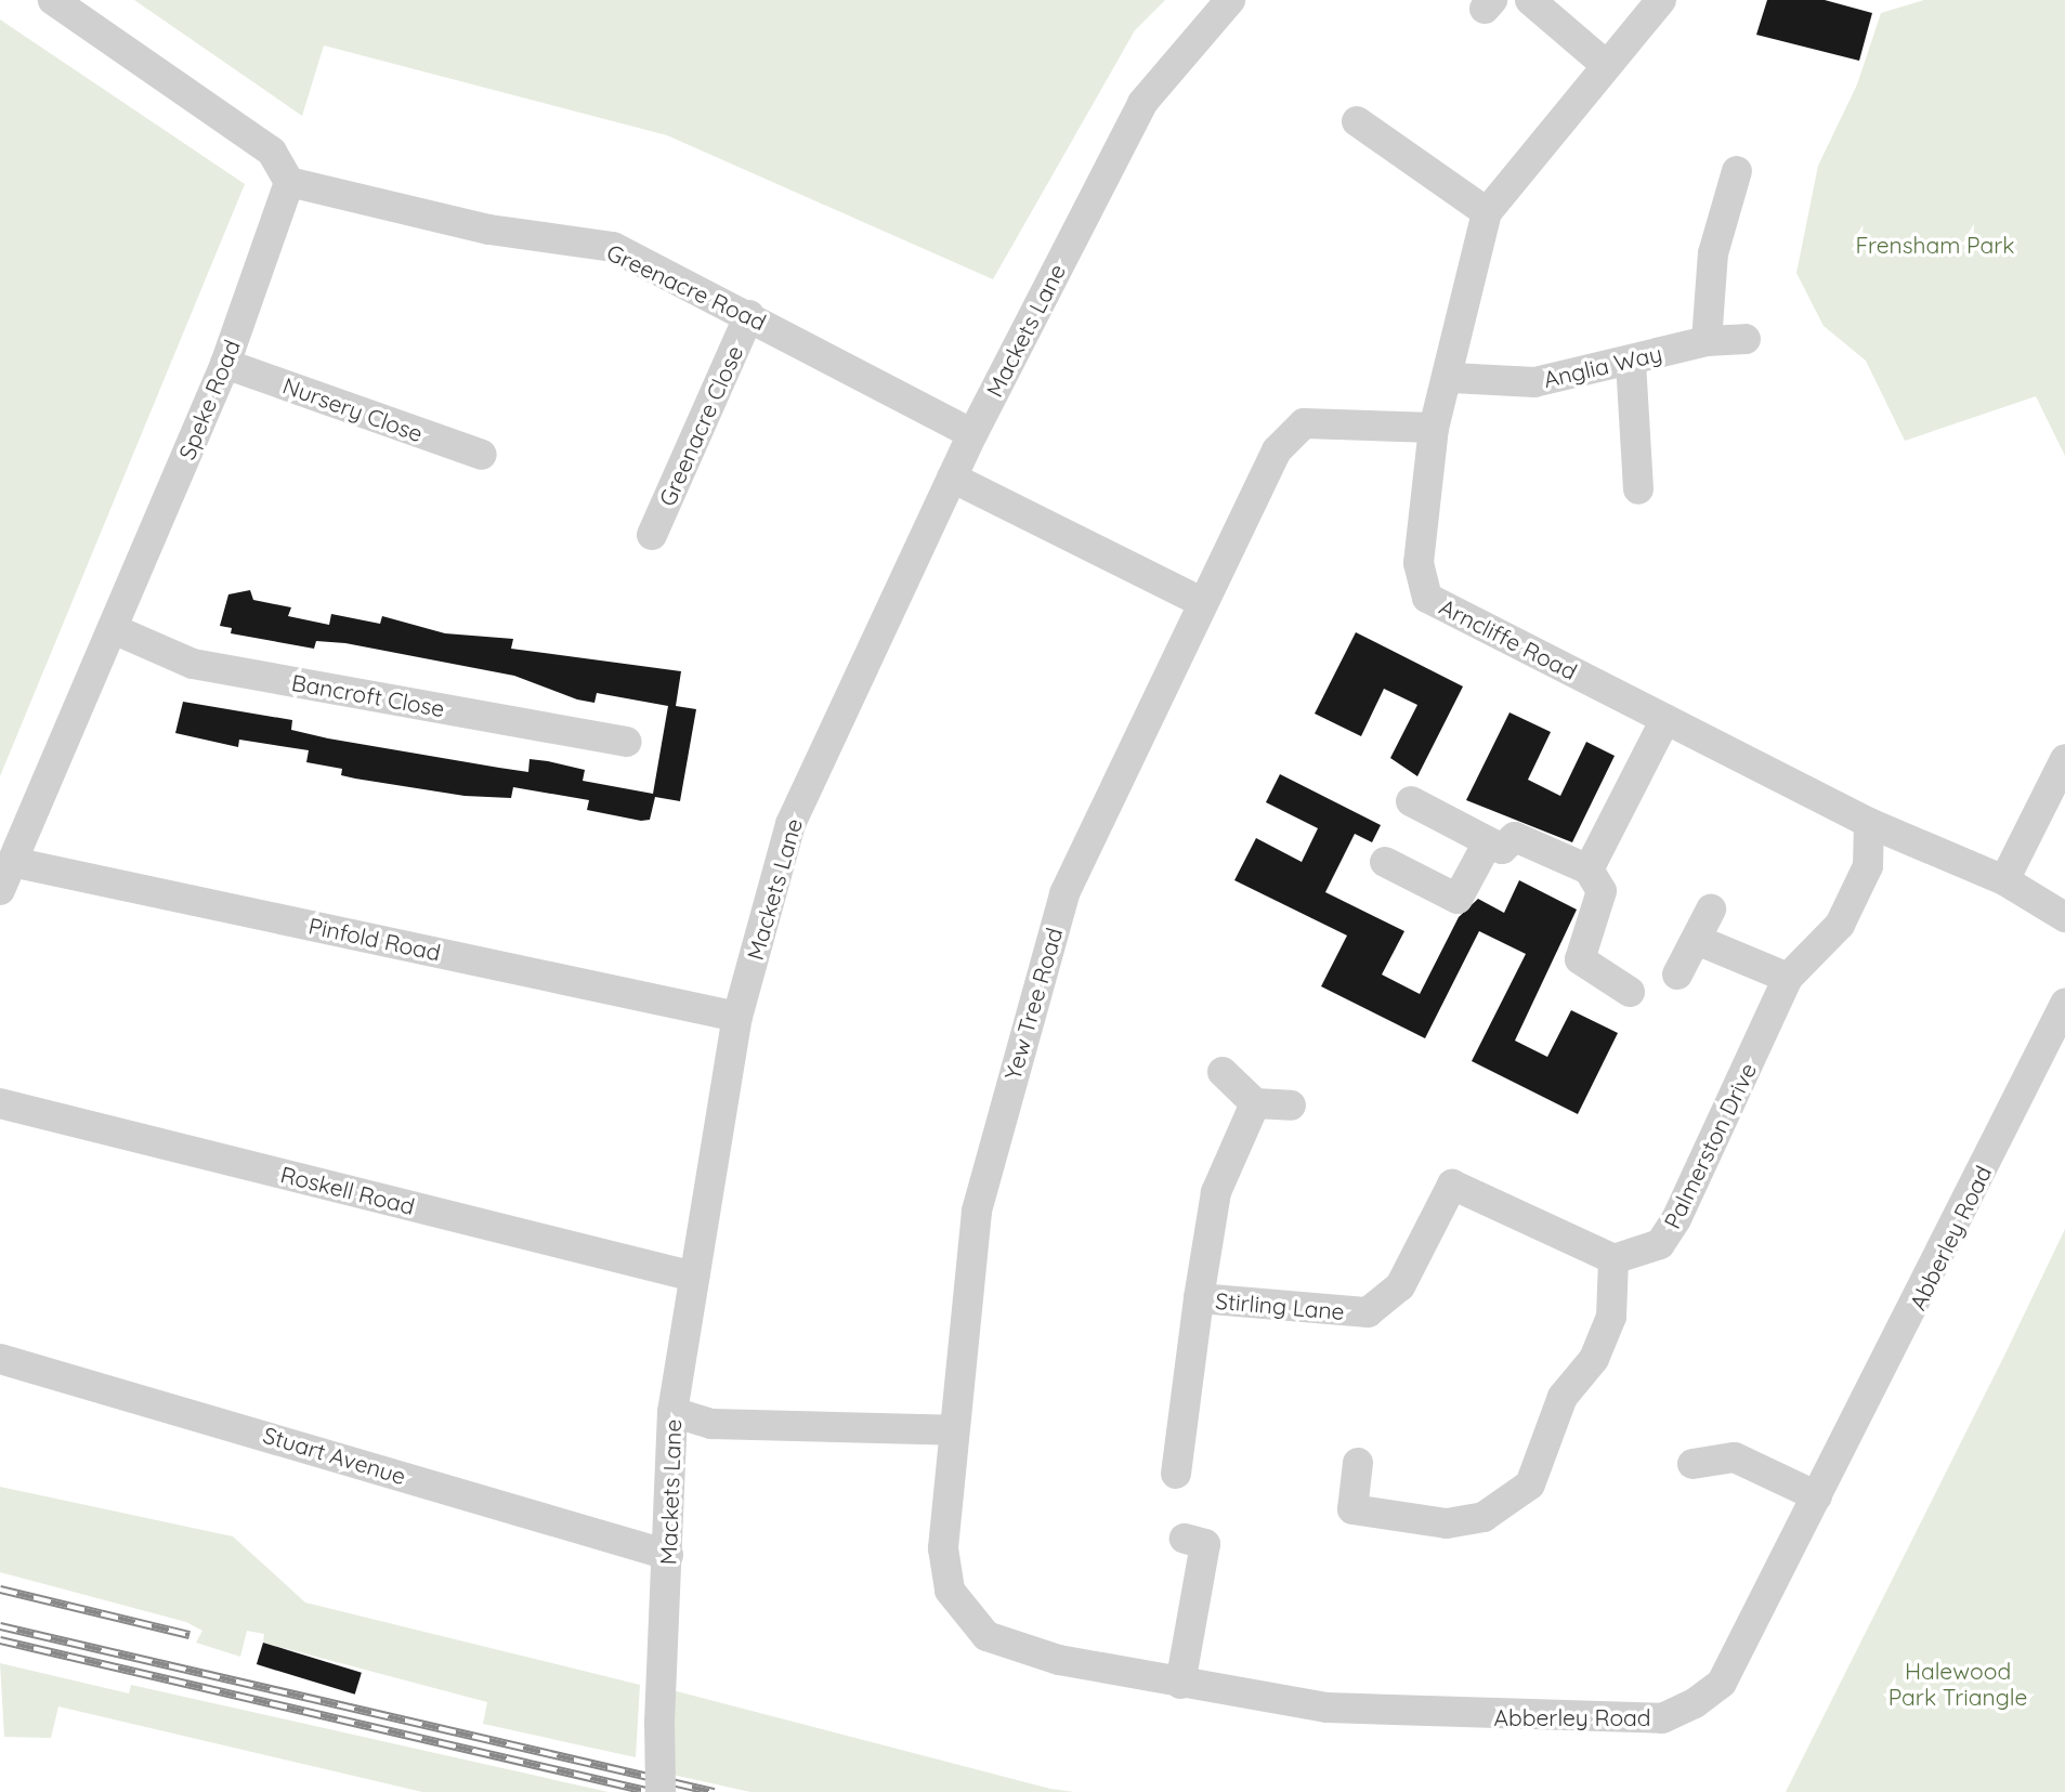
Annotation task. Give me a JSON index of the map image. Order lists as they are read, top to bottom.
{
  "streets": {
    "street": [
      "Greenacre Road",
      "Mackets Lane",
      "Anglia Way",
      "Speke Road",
      "Nursery Close",
      "Greenacre Close",
      "Arncliffe Road",
      "Bancroft Close",
      "Pinfold Road",
      "Yew Tree Road",
      "Palmerston Drive",
      "Roskell Road",
      "Abberley Road",
      "Stirling Lane",
      "Stuart Avenue"
    ]
  },
  "crossings": [
    ["Greenacre Road", "Mackets Lane"],
    ["Greenacre Road", "Speke Road"],
    ["Greenacre Road", "Greenacre Close"],
    ["Mackets Lane", "Pinfold Road"],
    ["Mackets Lane", "Roskell Road"],
    ["Mackets Lane", "Stuart Avenue"],
    ["Anglia Way", "Arncliffe Road"],
    ["Speke Road", "Nursery Close"],
    ["Speke Road", "Bancroft Close"],
    ["Speke Road", "Pinfold Road"],
    ["Arncliffe Road", "Yew Tree Road"],
    ["Arncliffe Road", "Palmerston Drive"],
    ["Yew Tree Road", "Abberley Road"],
    ["Palmerston Drive", "Stirling Lane"]
  ],
  "parks": ["Frensham Park", "Halewood Park Triangle"]
}
